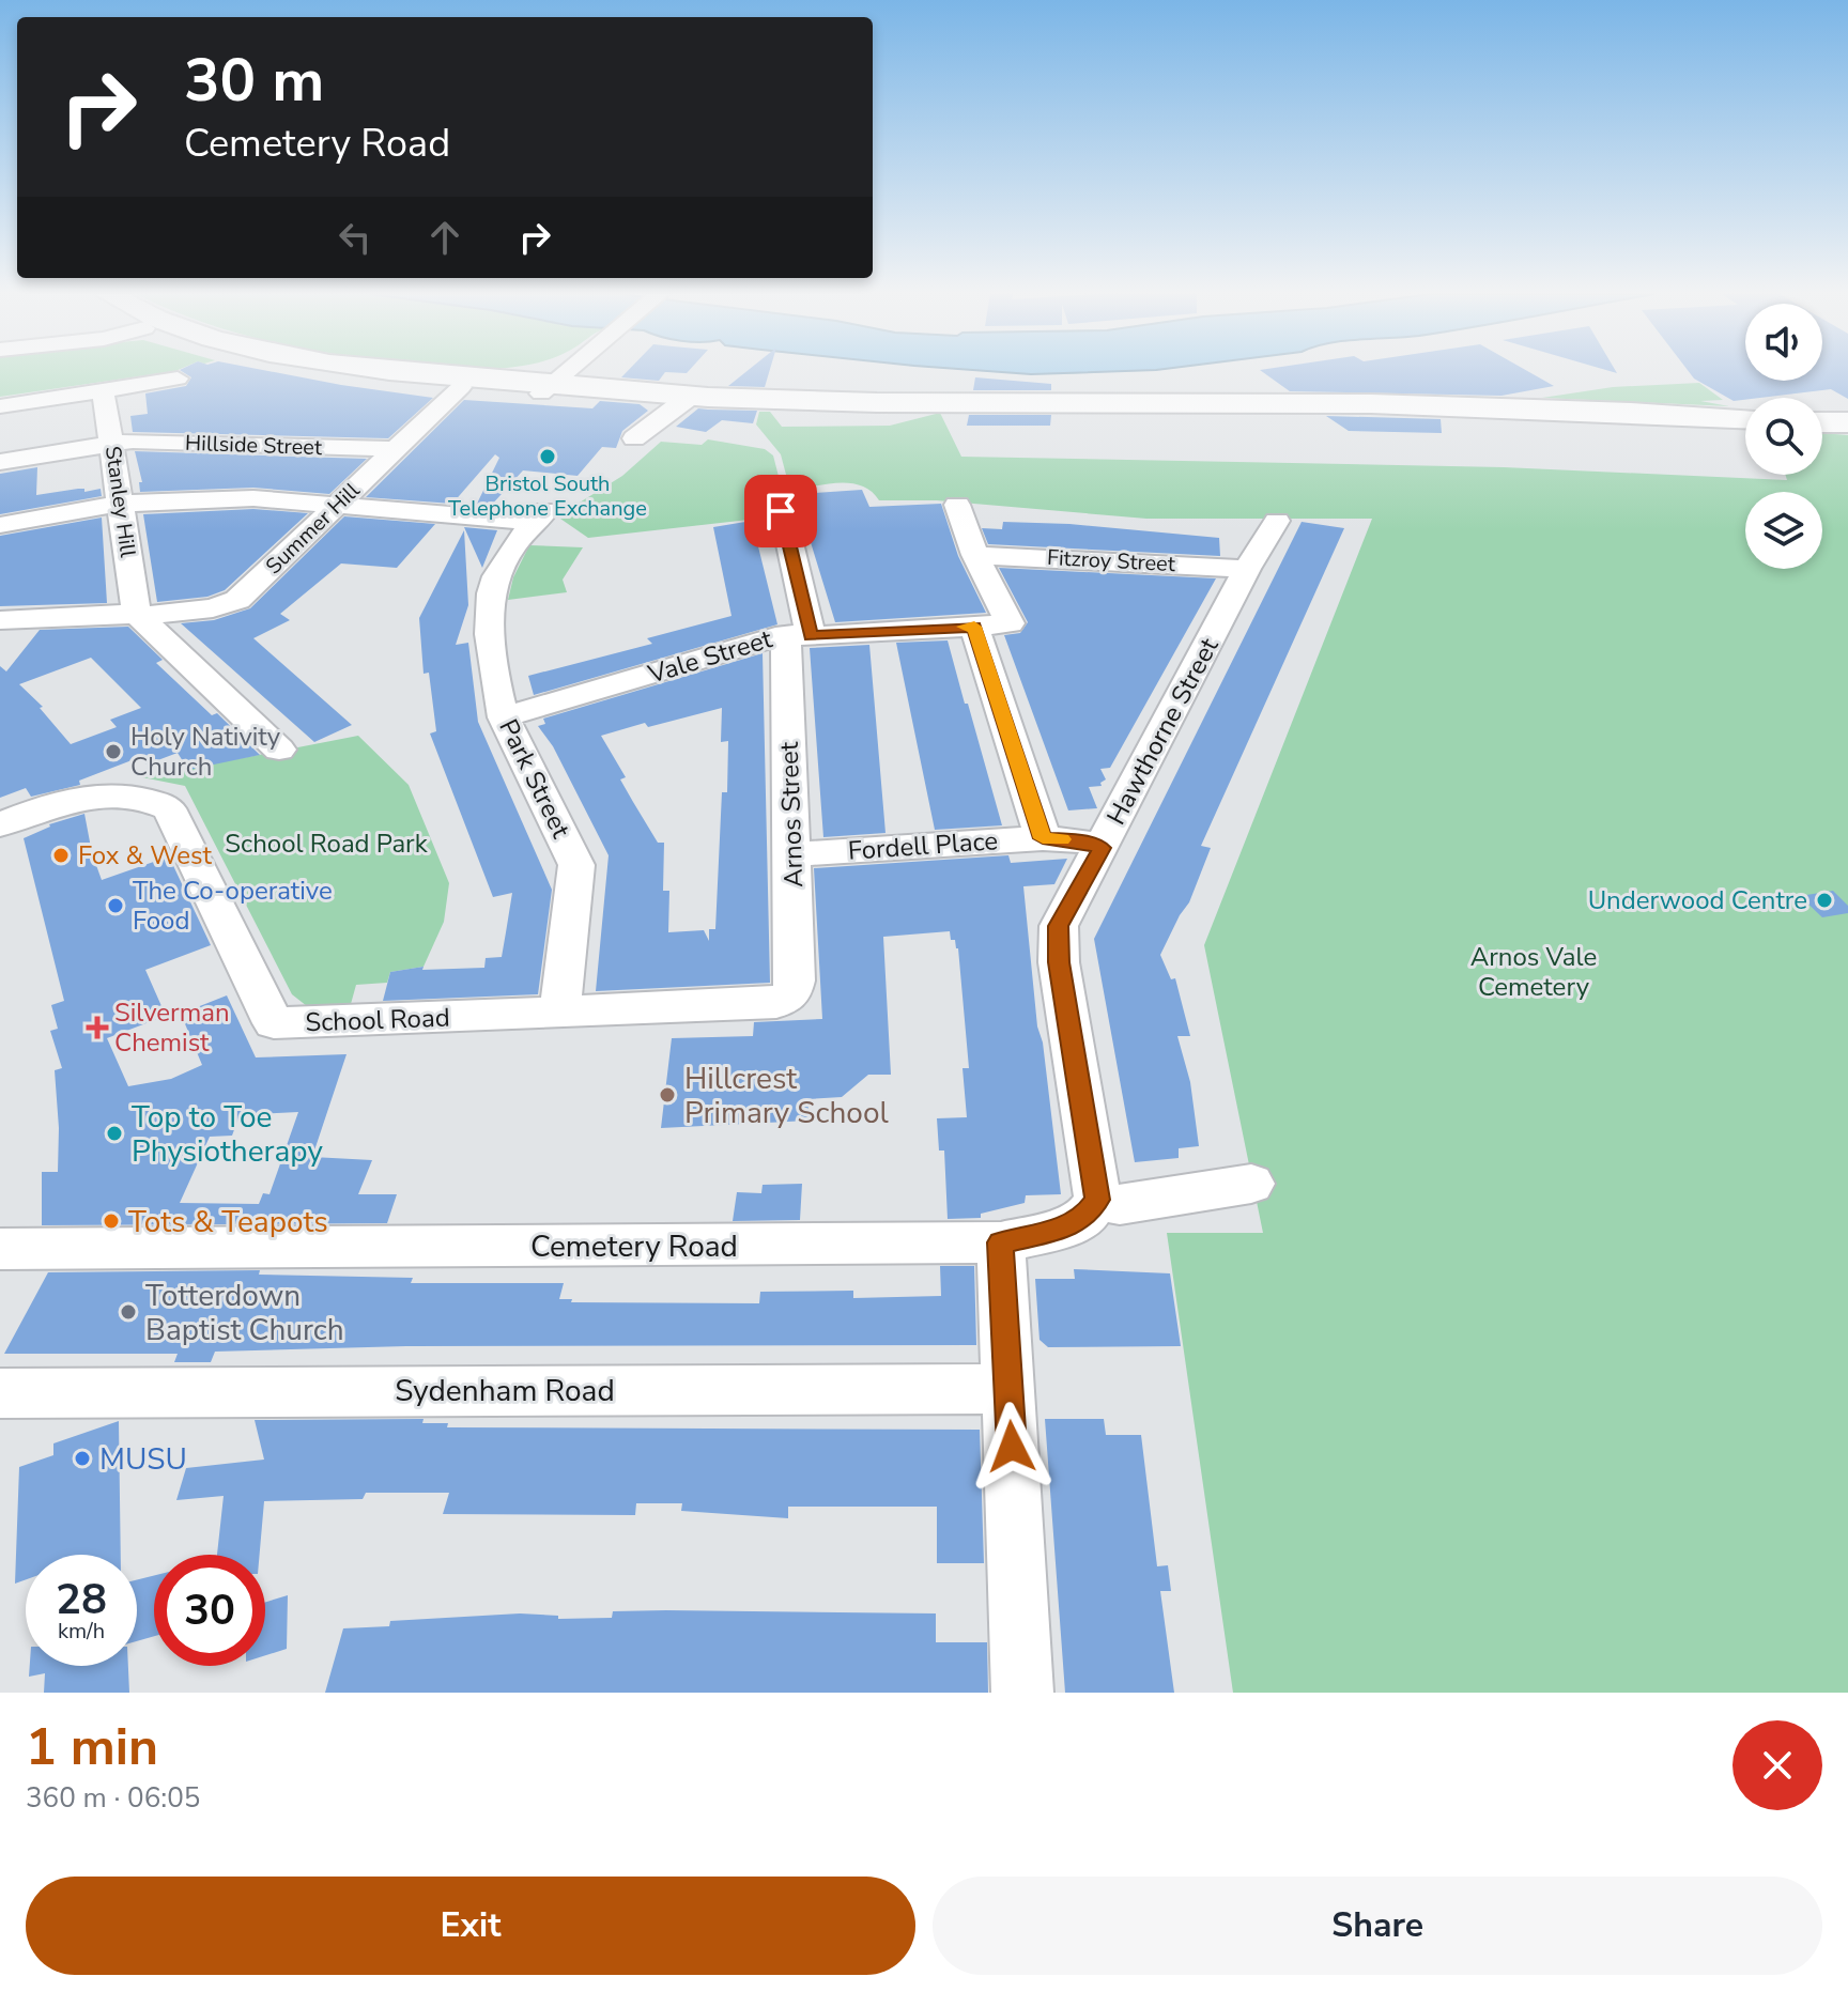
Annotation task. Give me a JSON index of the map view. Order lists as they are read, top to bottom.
{
  "streets": {
    "street": [
      "Hillside Street",
      "Stanley Hill",
      "Summer Hill",
      "Fitzroy Street",
      "Vale Street",
      "Hawthorne Street",
      "Park Street",
      "Arnos Street",
      "Fordell Place",
      "School Road",
      "Cemetery Road",
      "Sydenham Road"
    ]
  },
  "crossings": [
    ["Hillside Street", "Stanley Hill"],
    ["Hillside Street", "Summer Hill"],
    ["Stanley Hill", "Summer Hill"],
    ["Summer Hill", "Park Street"],
    ["Fitzroy Street", "Vale Street"],
    ["Fitzroy Street", "Hawthorne Street"],
    ["Vale Street", "Park Street"],
    ["Vale Street", "Arnos Street"],
    ["Hawthorne Street", "Fordell Place"],
    ["Hawthorne Street", "Cemetery Road"],
    ["Park Street", "School Road"],
    ["Arnos Street", "Fordell Place"],
    ["Arnos Street", "School Road"]
  ],
  "parks": ["School Road Park", "Arnos Vale Cemetery"],
  "places": {
    "other": [
      "Bristol South Telephone Exchange",
      "Holy Nativity Church",
      "Fox & West",
      "Underwood Centre",
      "The Co-operative Food",
      "Hillcrest Primary School",
      "Top to Toe Physiotherapy",
      "Tots & Teapots",
      "Totterdown Baptist Church",
      "MUSU"
    ],
    "health": ["Silverman Chemist"]
  },
  "page": {
    "turn": ["30 m", "Cemetery Road"],
    "speed": "28 km/h",
    "limit": "30",
    "heading": ["1 min", "360 m · 06:05"],
    "buttons": ["Exit", "Share"]
  }
}
